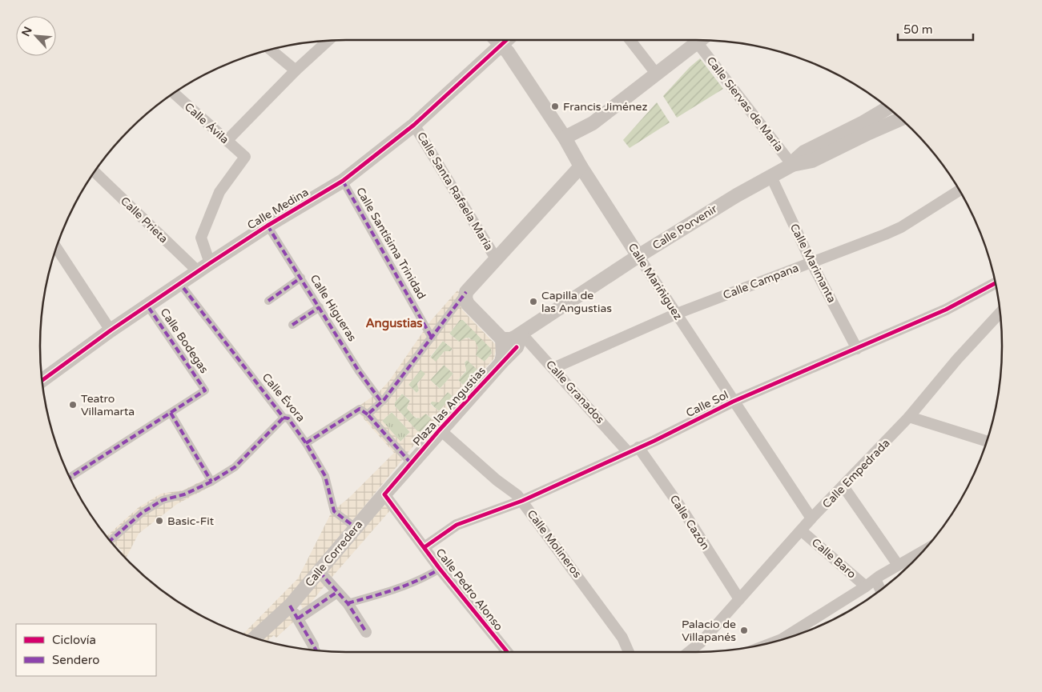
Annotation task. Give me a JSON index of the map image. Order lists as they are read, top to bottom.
{
  "streets": {
    "street": [
      "Calle Siervas de María",
      "Calle Ávila",
      "Calle Santa Rafaela María",
      "Calle Medina",
      "Calle Prieta",
      "Calle Porvenir",
      "Calle Santísima Trinidad",
      "Calle Marimanta",
      "Calle Mariñiguez",
      "Calle Campana",
      "Calle Higueras",
      "Calle Bodegas",
      "Calle Granados",
      "Calle Évora",
      "Calle Sol",
      "Plaza las Angustias",
      "Calle Empedrada",
      "Calle Cazón",
      "Calle Molineros",
      "Calle Corredera",
      "Calle Baro",
      "Calle Pedro Alonso"
    ]
  },
  "crossings": [
    ["Calle Siervas de María", "Calle Porvenir"],
    ["Calle Ávila", "Calle Medina"],
    ["Calle Ávila", "Calle Prieta"],
    ["Calle Santa Rafaela María", "Calle Medina"],
    ["Calle Medina", "Calle Prieta"],
    ["Calle Medina", "Calle Santísima Trinidad"],
    ["Calle Medina", "Calle Mariñiguez"],
    ["Calle Medina", "Calle Higueras"],
    ["Calle Medina", "Calle Bodegas"],
    ["Calle Porvenir", "Calle Marimanta"],
    ["Calle Porvenir", "Calle Mariñiguez"],
    ["Calle Porvenir", "Calle Granados"],
    ["Calle Marimanta", "Calle Campana"],
    ["Calle Marimanta", "Calle Sol"],
    ["Calle Mariñiguez", "Calle Campana"],
    ["Calle Mariñiguez", "Calle Sol"],
    ["Calle Mariñiguez", "Calle Empedrada"],
    ["Calle Campana", "Calle Granados"],
    ["Calle Granados", "Calle Sol"],
    ["Calle Sol", "Calle Cazón"],
    ["Calle Sol", "Calle Molineros"],
    ["Calle Sol", "Calle Pedro Alonso"],
    ["Plaza las Angustias", "Calle Molineros"],
    ["Plaza las Angustias", "Calle Corredera"],
    ["Calle Empedrada", "Calle Cazón"],
    ["Calle Empedrada", "Calle Baro"],
    ["Calle Corredera", "Calle Pedro Alonso"]
  ],
  "districts": ["Angustias"],
  "places": [
    "Francis Jiménez",
    "Capilla de las Angustias",
    "Teatro Villamarta",
    "Basic-Fit",
    "Palacio de Villapanés"
  ],
  "legend": ["Ciclovía", "Sendero"],
  "scale_bar": "50 m",
  "north": "top left"
}
